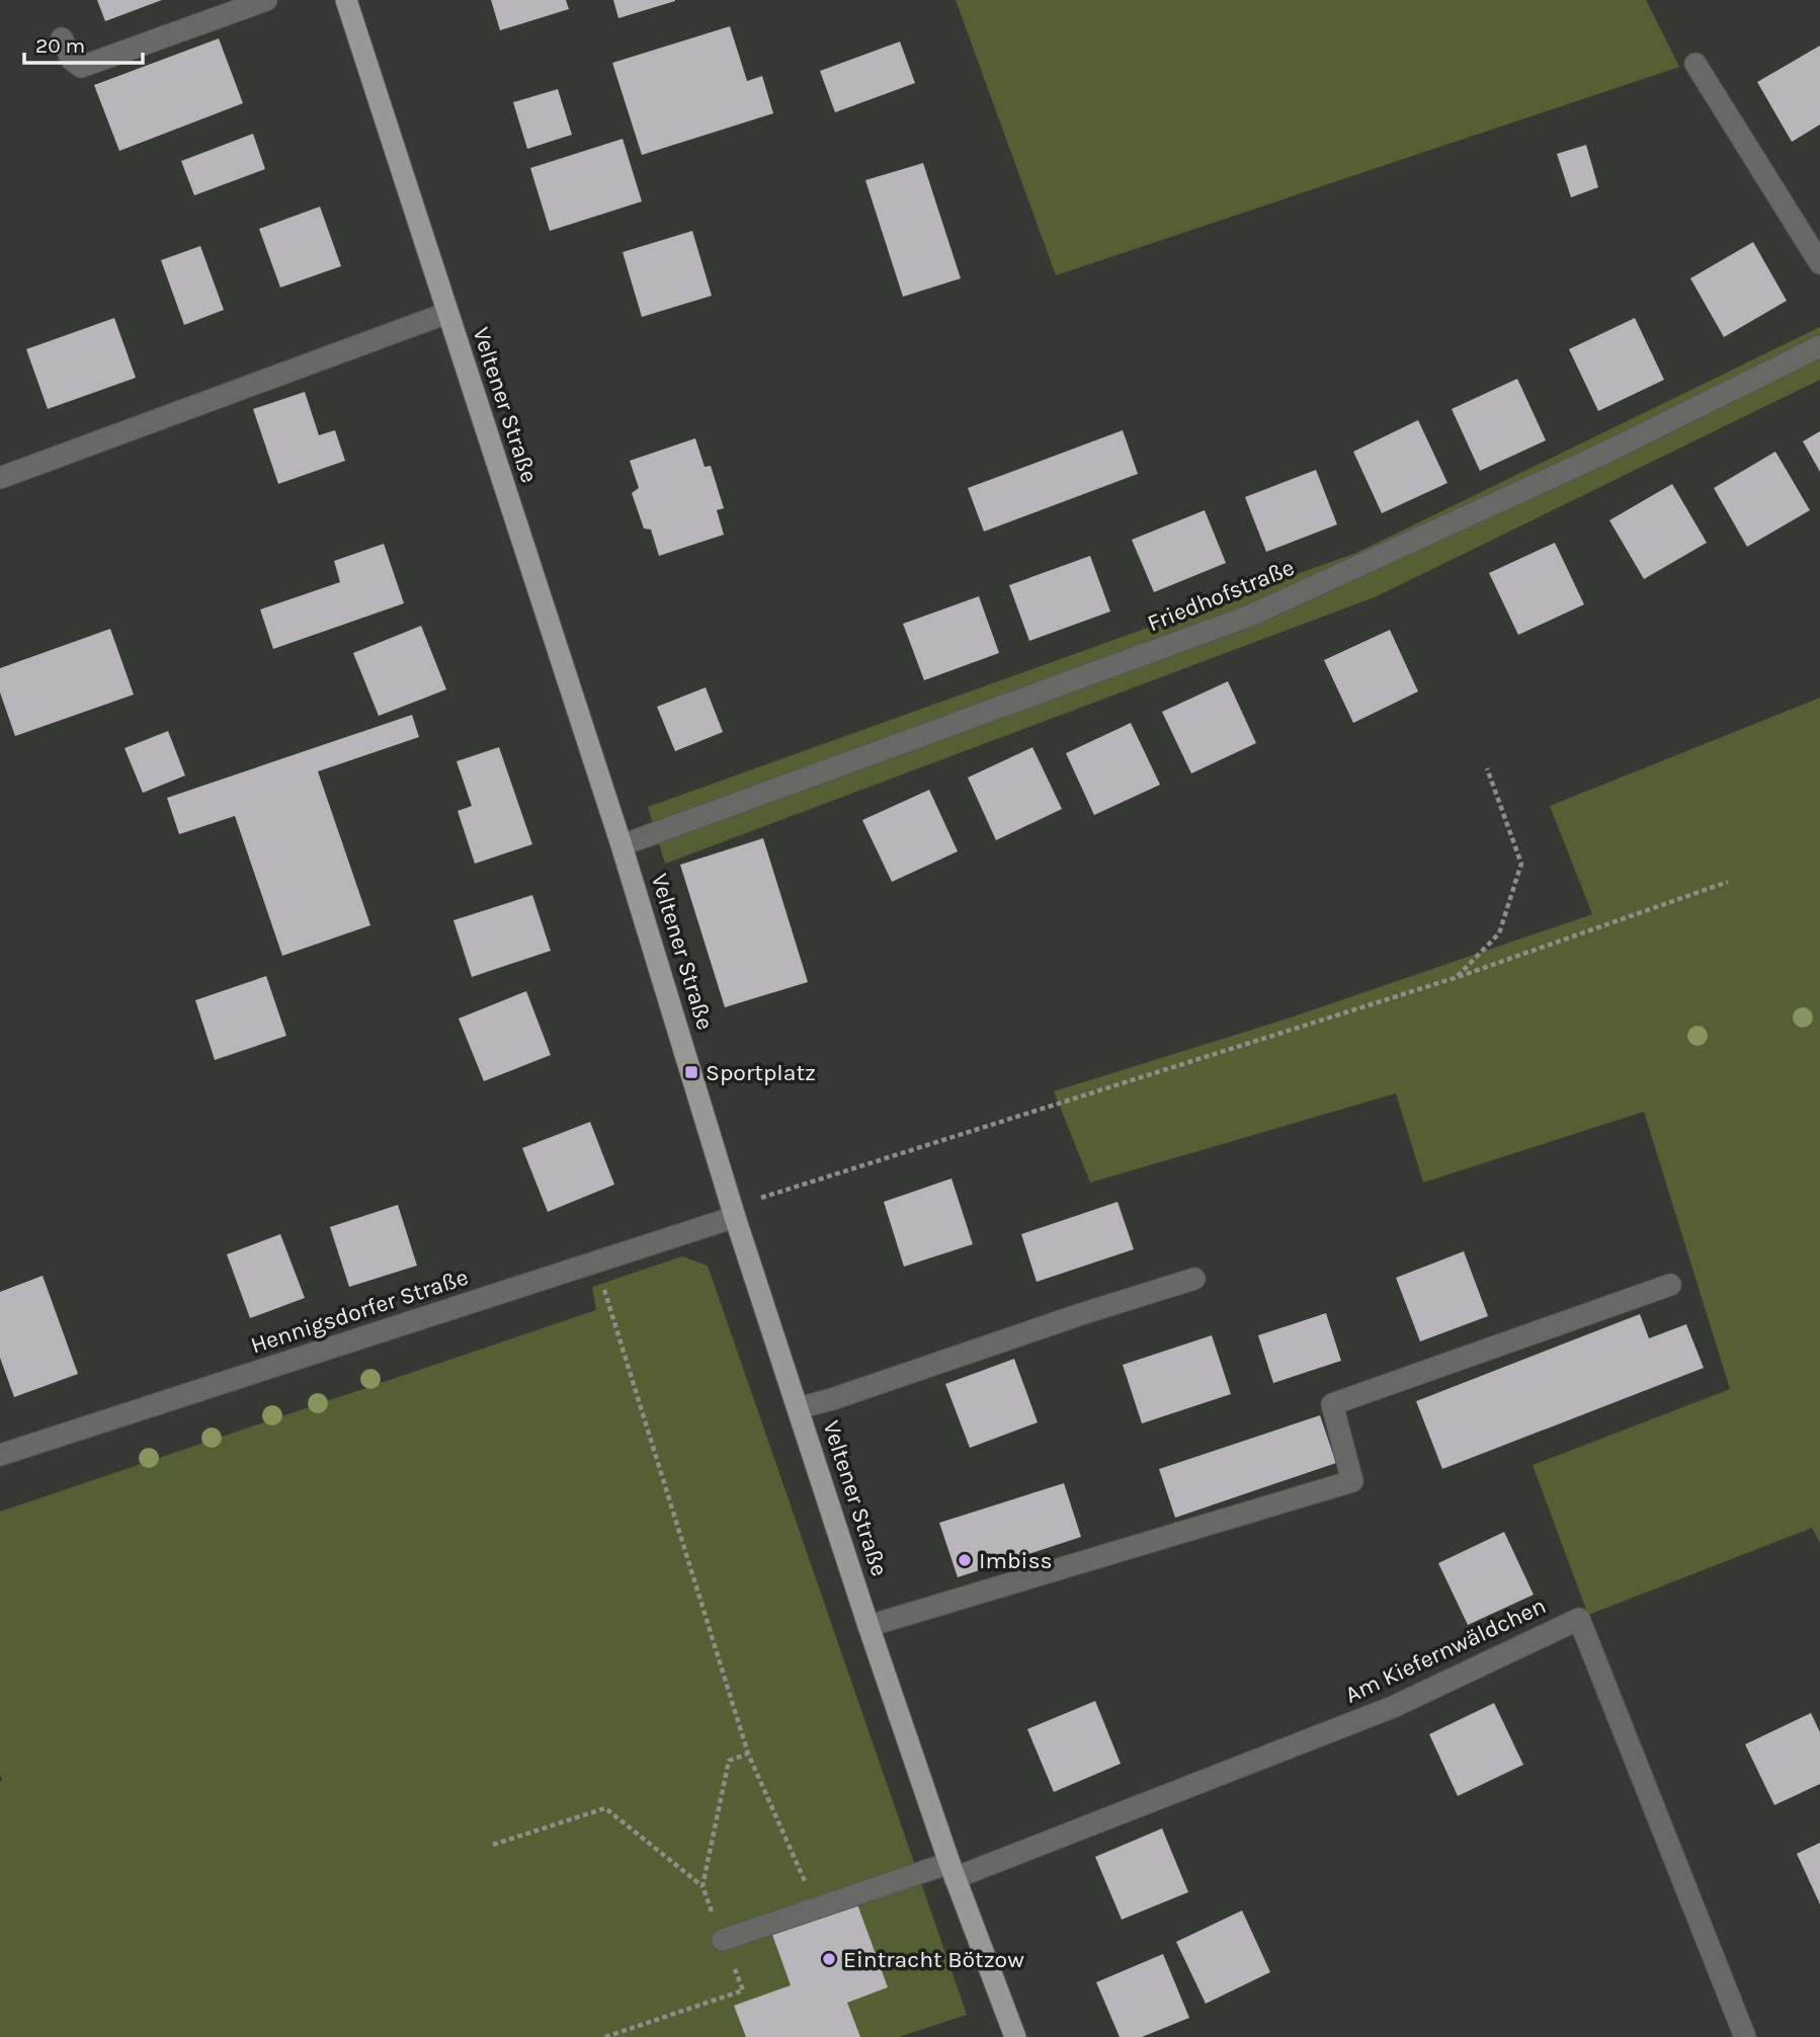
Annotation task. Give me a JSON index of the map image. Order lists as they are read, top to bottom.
{
  "streets": {
    "main road": ["Veltener Straße"],
    "street": ["Friedhofstraße", "Hennigsdorfer Straße", "Am Kiefernwäldchen"]
  },
  "crossings": [
    ["Veltener Straße", "Friedhofstraße"],
    ["Veltener Straße", "Hennigsdorfer Straße"],
    ["Veltener Straße", "Am Kiefernwäldchen"]
  ],
  "places": {
    "transit": ["Sportplatz"],
    "other": ["Imbiss", "Eintracht Bötzow"]
  },
  "scale_bar": "20 m"
}
